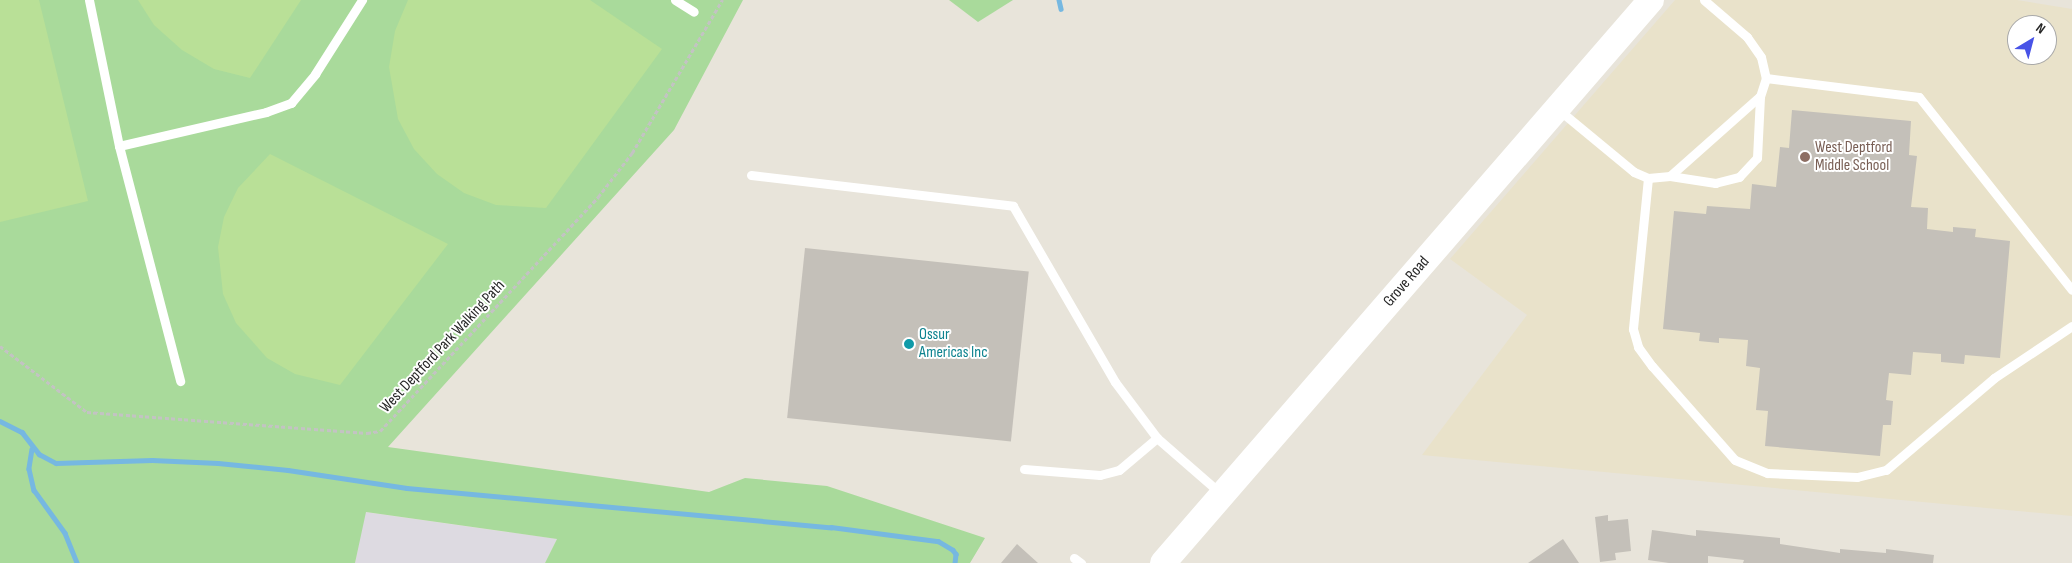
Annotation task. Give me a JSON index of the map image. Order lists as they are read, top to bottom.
{
  "streets": {
    "main road": ["Grove Road"],
    "path": ["West Deptford Park Walking Path"]
  },
  "places": ["West Deptford Middle School", "Ossur Americas Inc"],
  "north": "top right"
}
